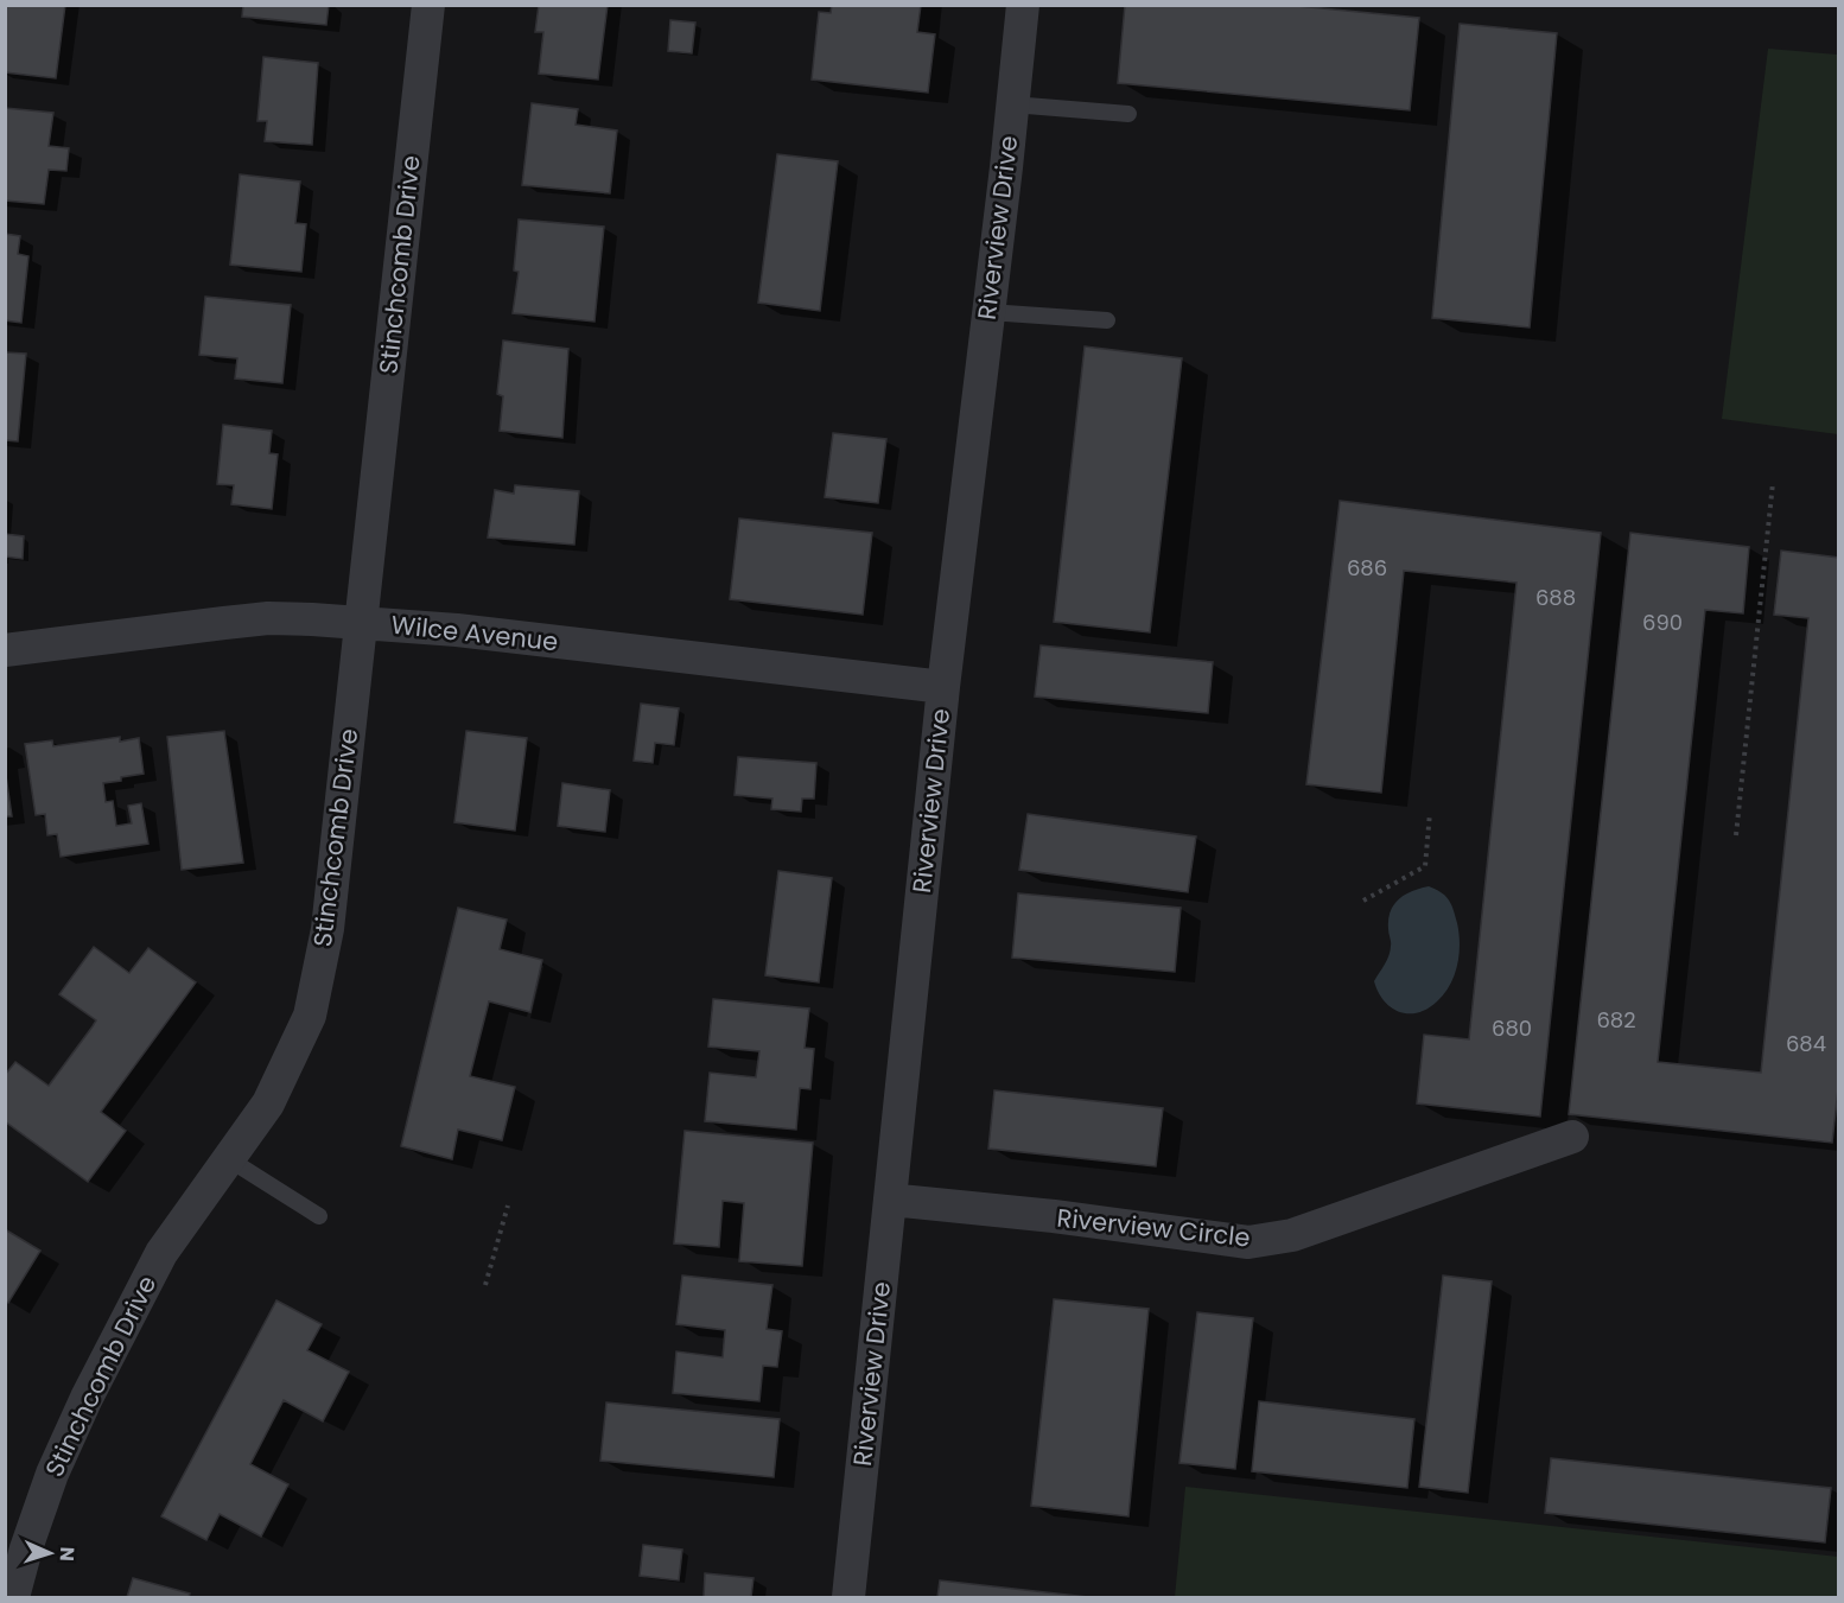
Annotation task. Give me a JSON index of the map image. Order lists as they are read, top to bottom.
{
  "streets": {
    "street": [
      "Riverview Drive",
      "Stinchcomb Drive",
      "Wilce Avenue",
      "Riverview Circle"
    ]
  },
  "crossings": [
    ["Riverview Drive", "Wilce Avenue"],
    ["Riverview Drive", "Riverview Circle"],
    ["Stinchcomb Drive", "Wilce Avenue"]
  ],
  "house_numbers": [
    "686",
    "688",
    "690",
    "682",
    "680",
    "684"
  ],
  "north": "right"
}
